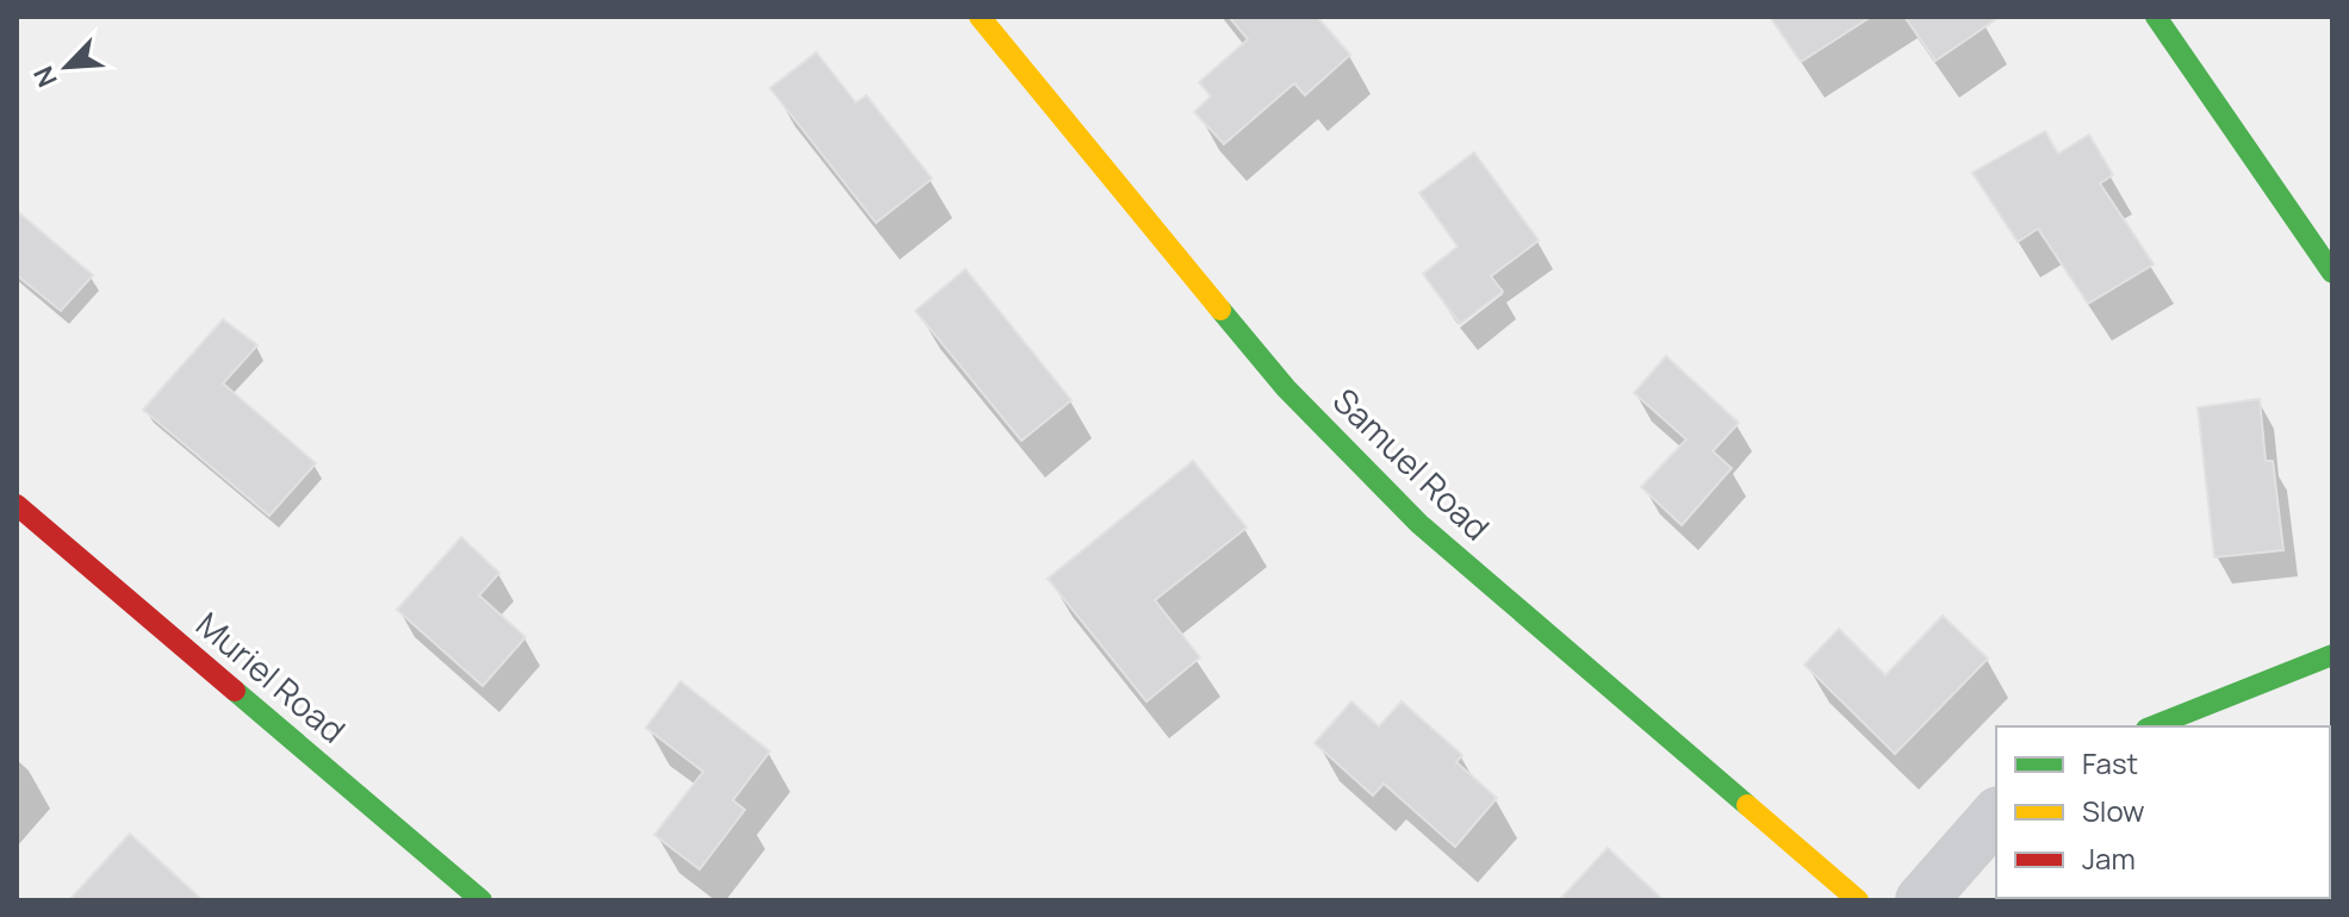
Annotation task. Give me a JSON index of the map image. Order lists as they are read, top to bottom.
{
  "streets": {
    "street": ["Samuel Road", "Muriel Road"]
  },
  "legend": ["Fast", "Slow", "Jam"],
  "north": "bottom left"
}
